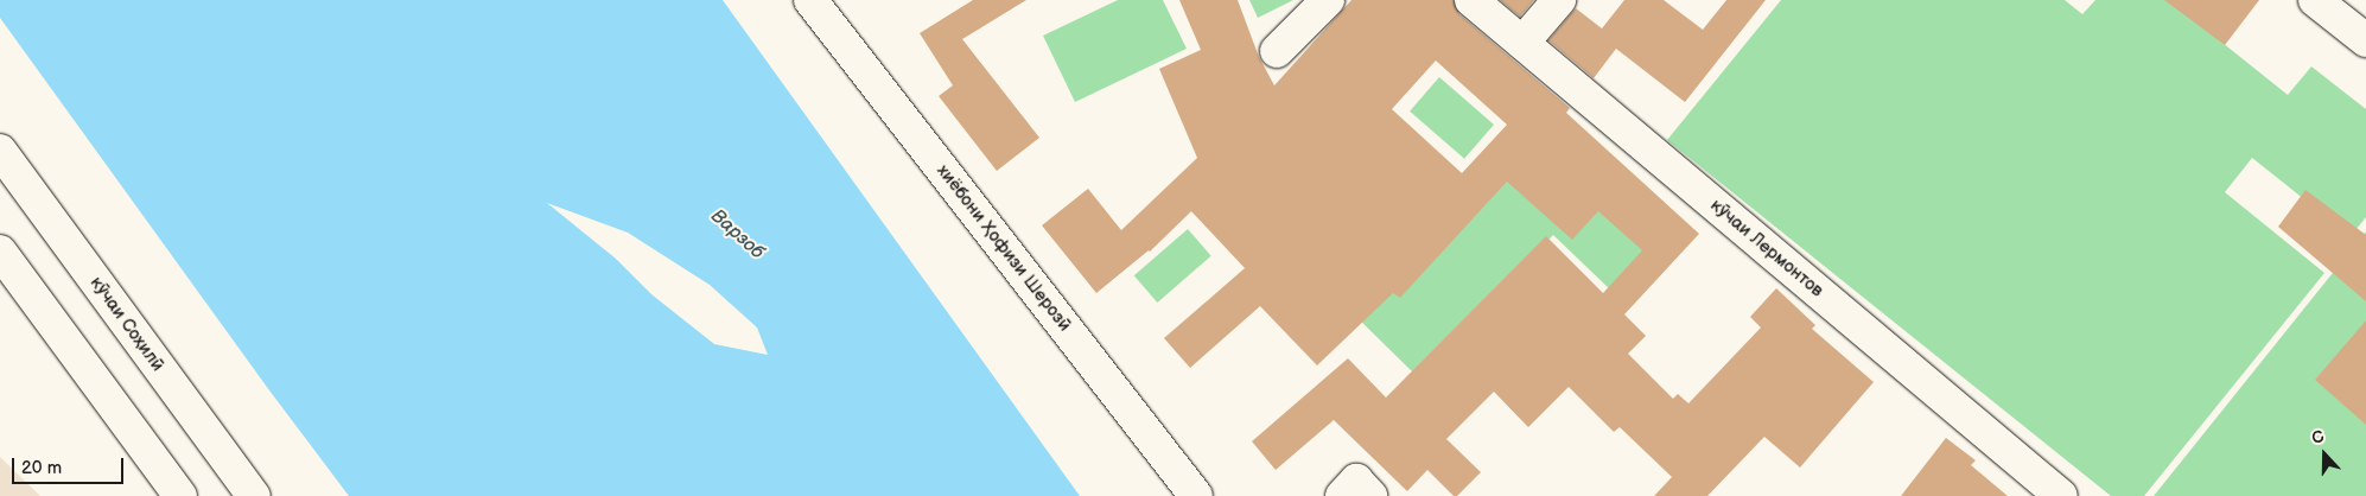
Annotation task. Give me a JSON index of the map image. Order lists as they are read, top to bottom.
{
  "streets": {
    "street": ["хиёбони Ҳофизи Шерозӣ", "кӯчаи Лермонтов", "кӯчаи Соҳилӣ"]
  },
  "water": ["Варзоб"],
  "scale_bar": "20 m",
  "north": "top"
}
